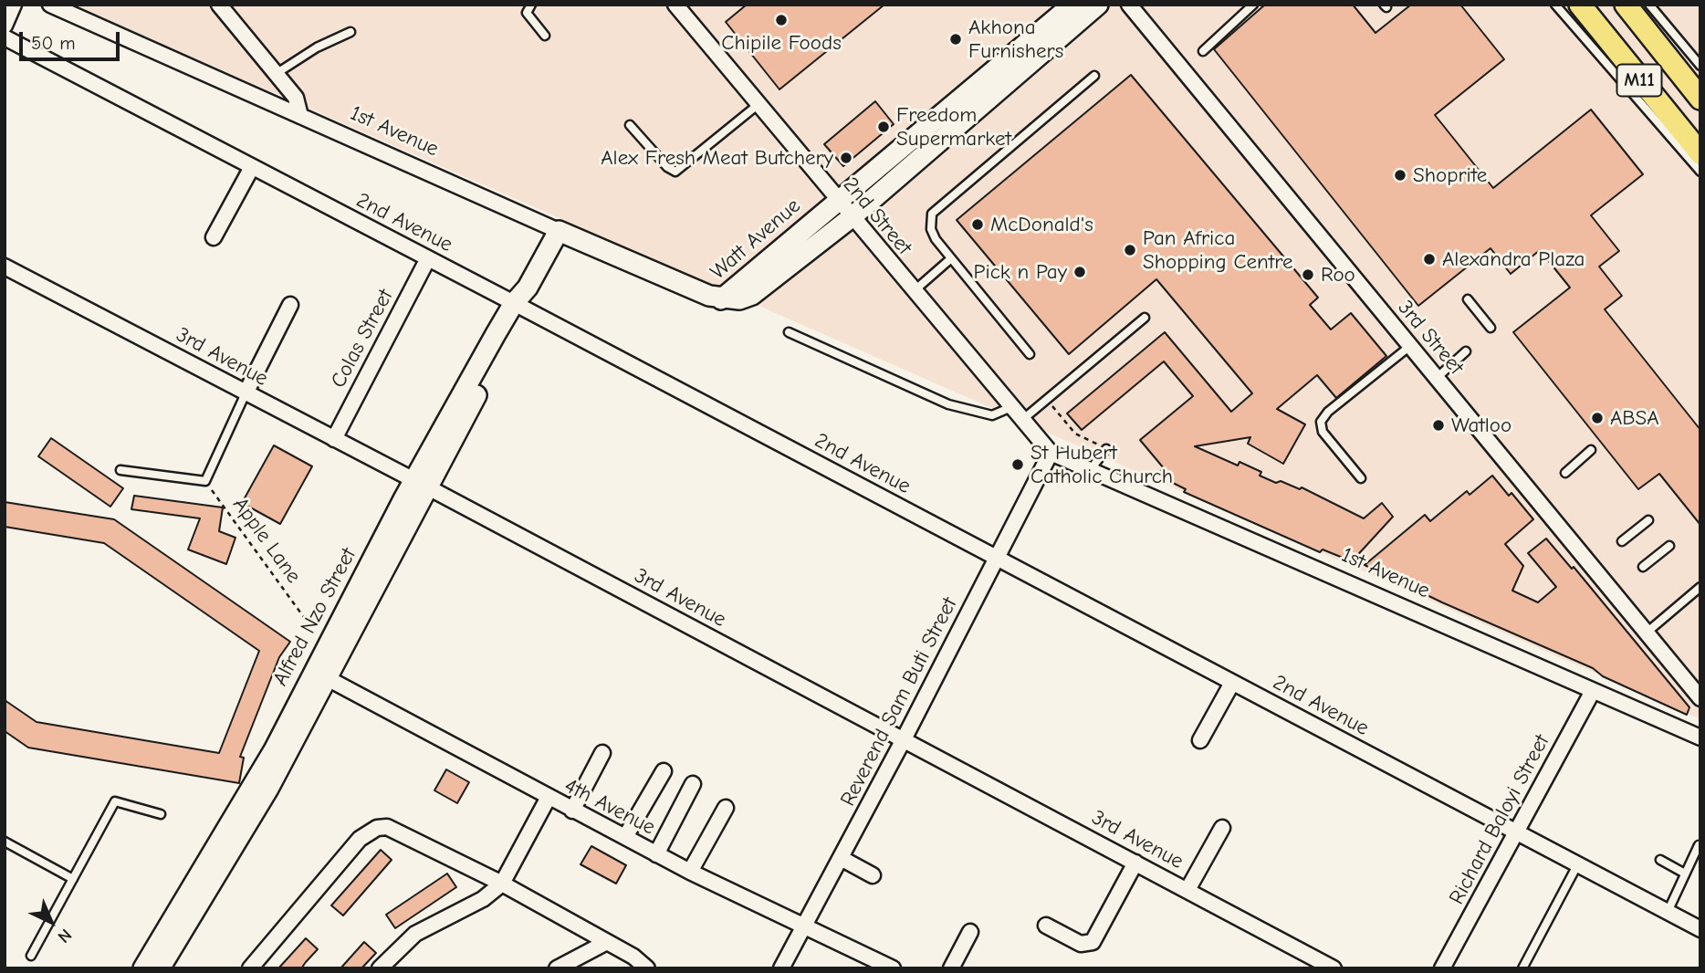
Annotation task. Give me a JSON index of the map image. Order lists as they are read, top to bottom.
{
  "streets": {
    "main road": ["M11"],
    "street": [
      "1st Avenue",
      "2nd Street",
      "2nd Avenue",
      "Watt Avenue",
      "3rd Street",
      "Colas Street",
      "3rd Avenue",
      "Alfred Nzo Street",
      "Reverend Sam Buti Street",
      "4th Avenue",
      "Richard Baloyi Street"
    ],
    "path": ["Apple Lane"]
  },
  "crossings": [
    ["1st Avenue", "2nd Street"],
    ["1st Avenue", "Watt Avenue"],
    ["1st Avenue", "Alfred Nzo Street"],
    ["1st Avenue", "Reverend Sam Buti Street"],
    ["1st Avenue", "Richard Baloyi Street"],
    ["2nd Street", "Watt Avenue"],
    ["2nd Street", "Reverend Sam Buti Street"],
    ["2nd Avenue", "Colas Street"],
    ["2nd Avenue", "Alfred Nzo Street"],
    ["2nd Avenue", "Reverend Sam Buti Street"],
    ["2nd Avenue", "Richard Baloyi Street"],
    ["Colas Street", "3rd Avenue"],
    ["3rd Avenue", "Alfred Nzo Street"],
    ["3rd Avenue", "Reverend Sam Buti Street"],
    ["Apple Lane", "Alfred Nzo Street"],
    ["Alfred Nzo Street", "4th Avenue"],
    ["Reverend Sam Buti Street", "4th Avenue"]
  ],
  "places": [
    "Chipile Foods",
    "Akhona Furnishers",
    "Freedom Supermarket",
    "Alex Fresh Meat Butchery",
    "Shoprite",
    "McDonald's",
    "Pan Africa Shopping Centre",
    "Alexandra Plaza",
    "Pick n Pay",
    "Roo",
    "ABSA",
    "Watloo",
    "St Hubert Catholic Church"
  ],
  "scale_bar": "50 m",
  "north": "bottom right"
}
